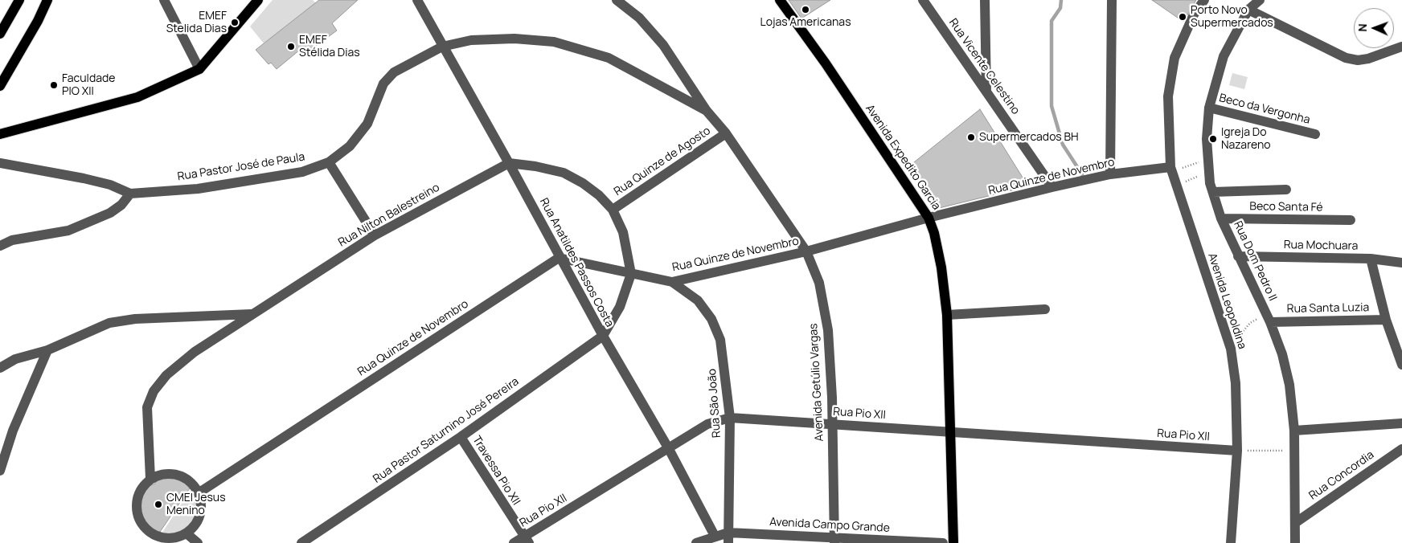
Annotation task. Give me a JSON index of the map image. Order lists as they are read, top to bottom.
{
  "streets": {
    "main road": ["Avenida Expedito Garcia"],
    "street": [
      "Rua Vicente Celestino",
      "Beco da Vergonha",
      "Rua Quinze de Agosto",
      "Rua Pastor José de Paula",
      "Rua Quinze de Novembro",
      "Beco Santa Fé",
      "Rua Nilton Balestreino",
      "Rua Mochuara",
      "Rua Dom Pedro II",
      "Rua Anatildes Passos Costa",
      "Avenida Leopoldina",
      "Rua Santa Luzia",
      "Avenida Getúlio Vargas",
      "Rua São João",
      "Rua Pio XII",
      "Rua Pastor Saturnino José Pereira",
      "Travessa Pio XII",
      "Rua Concordia",
      "Avenida Campo Grande"
    ]
  },
  "crossings": [
    ["Rua Vicente Celestino", "Rua Quinze de Novembro"],
    ["Beco da Vergonha", "Rua Dom Pedro II"],
    ["Avenida Expedito Garcia", "Rua Quinze de Novembro"],
    ["Avenida Expedito Garcia", "Rua Pio XII"],
    ["Rua Quinze de Agosto", "Avenida Getúlio Vargas"],
    ["Rua Pastor José de Paula", "Rua Anatildes Passos Costa"],
    ["Rua Pastor José de Paula", "Avenida Getúlio Vargas"],
    ["Rua Quinze de Novembro", "Rua Nilton Balestreino"],
    ["Rua Quinze de Novembro", "Rua Anatildes Passos Costa"],
    ["Rua Quinze de Novembro", "Avenida Leopoldina"],
    ["Rua Quinze de Novembro", "Avenida Getúlio Vargas"],
    ["Rua Quinze de Novembro", "Rua São João"],
    ["Beco Santa Fé", "Rua Dom Pedro II"],
    ["Rua Nilton Balestreino", "Rua Anatildes Passos Costa"],
    ["Rua Mochuara", "Rua Dom Pedro II"],
    ["Rua Dom Pedro II", "Rua Santa Luzia"],
    ["Rua Dom Pedro II", "Rua Concordia"],
    ["Rua Anatildes Passos Costa", "Rua Pio XII"],
    ["Rua Anatildes Passos Costa", "Rua Pastor Saturnino José Pereira"],
    ["Rua Anatildes Passos Costa", "Avenida Campo Grande"],
    ["Avenida Leopoldina", "Rua Pio XII"],
    ["Avenida Getúlio Vargas", "Rua Pio XII"],
    ["Avenida Getúlio Vargas", "Avenida Campo Grande"],
    ["Rua São João", "Rua Pio XII"],
    ["Rua São João", "Avenida Campo Grande"],
    ["Rua Pio XII", "Travessa Pio XII"],
    ["Rua Pastor Saturnino José Pereira", "Travessa Pio XII"]
  ],
  "places": [
    "Lojas Americanas",
    "Porto Novo Supermercados",
    "EMEF Stelida Dias",
    "EMEF Stélida Dias",
    "Faculdade PIO XII",
    "Supermercados BH",
    "Igreja Do Nazareno",
    "CMEI Jesus Menino"
  ],
  "north": "left"
}
